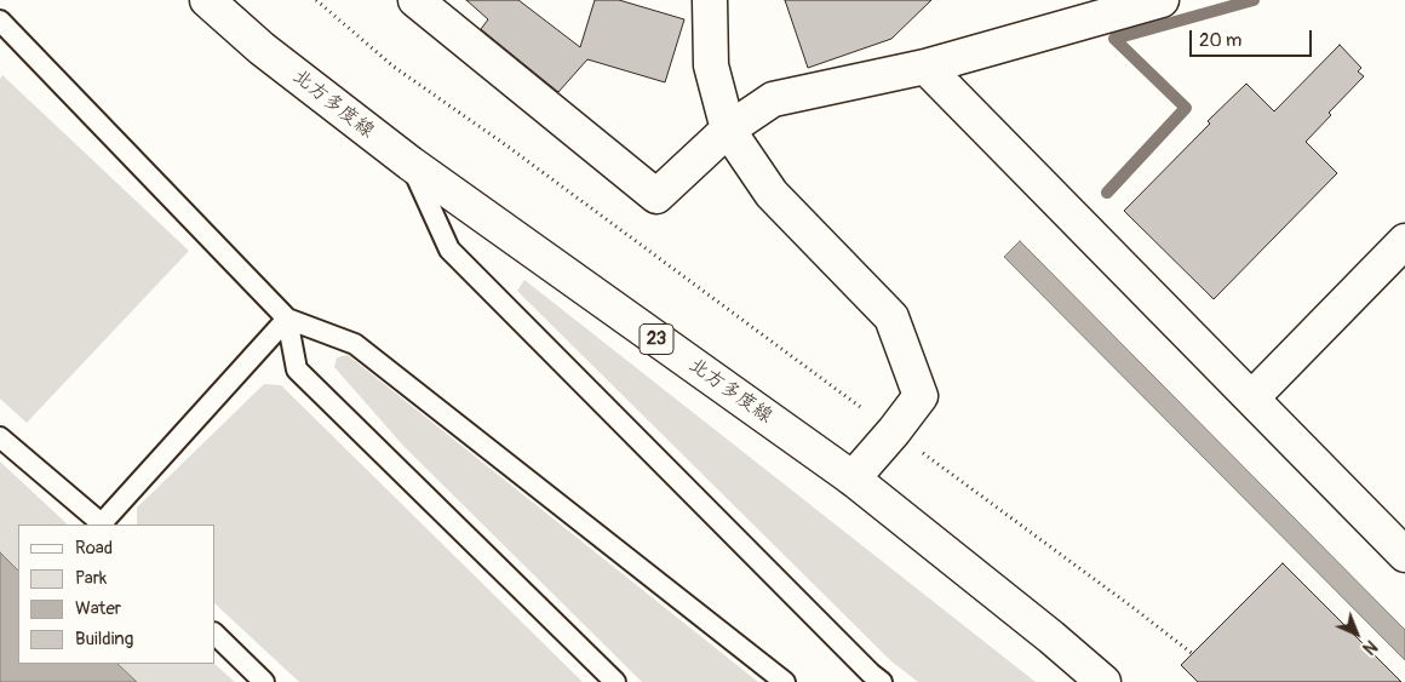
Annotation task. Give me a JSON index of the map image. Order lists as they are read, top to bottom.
{
  "streets": {
    "street": ["北方多度線", "23"]
  },
  "legend": [
    "Road",
    "Park",
    "Water",
    "Building"
  ],
  "scale_bar": "20 m",
  "north": "bottom right"
}
